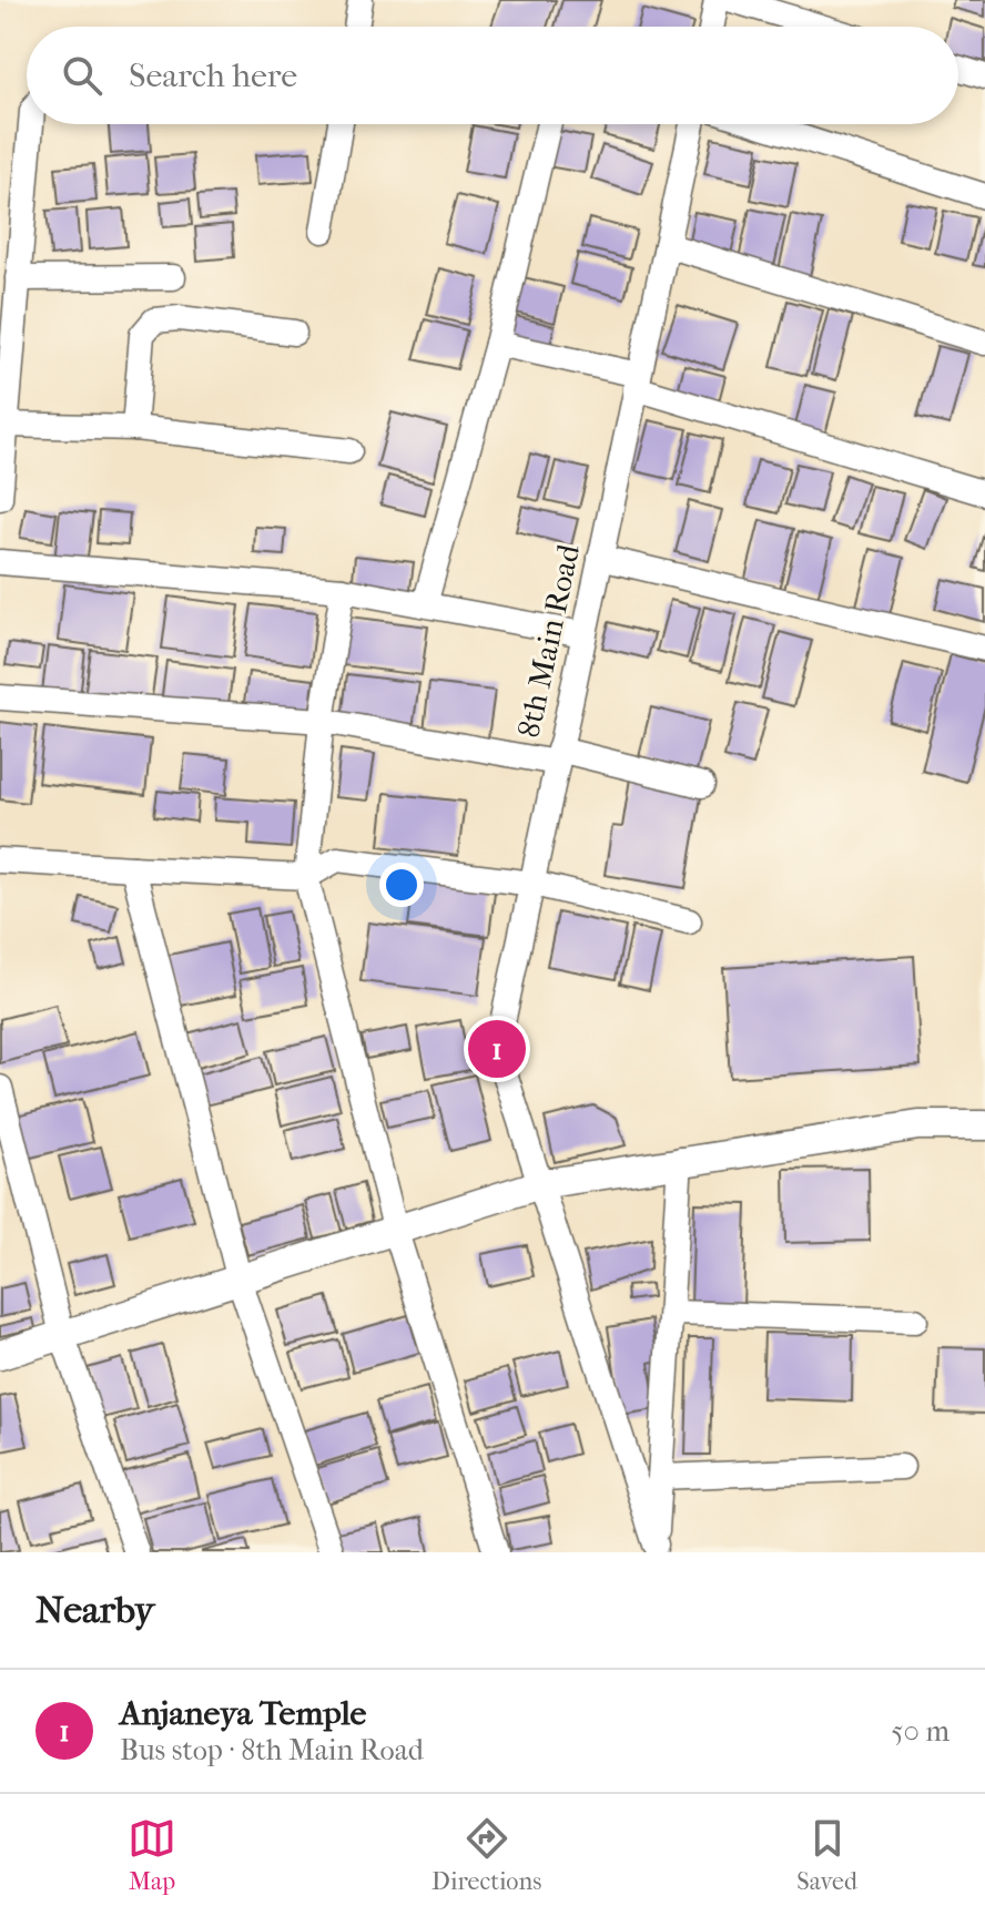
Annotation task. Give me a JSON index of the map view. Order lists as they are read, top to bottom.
{
  "streets": {
    "street": ["8th Main Road"]
  },
  "page": {
    "search": "Search here",
    "pins": "1",
    "heading": "Nearby",
    "list": [
      {
        "mark": "1",
        "name": "Anjaneya Temple",
        "note": "Bus stop · 8th Main Road",
        "value": "50 m"
      }
    ],
    "nav": ["Map", "Directions", "Saved"]
  }
}
